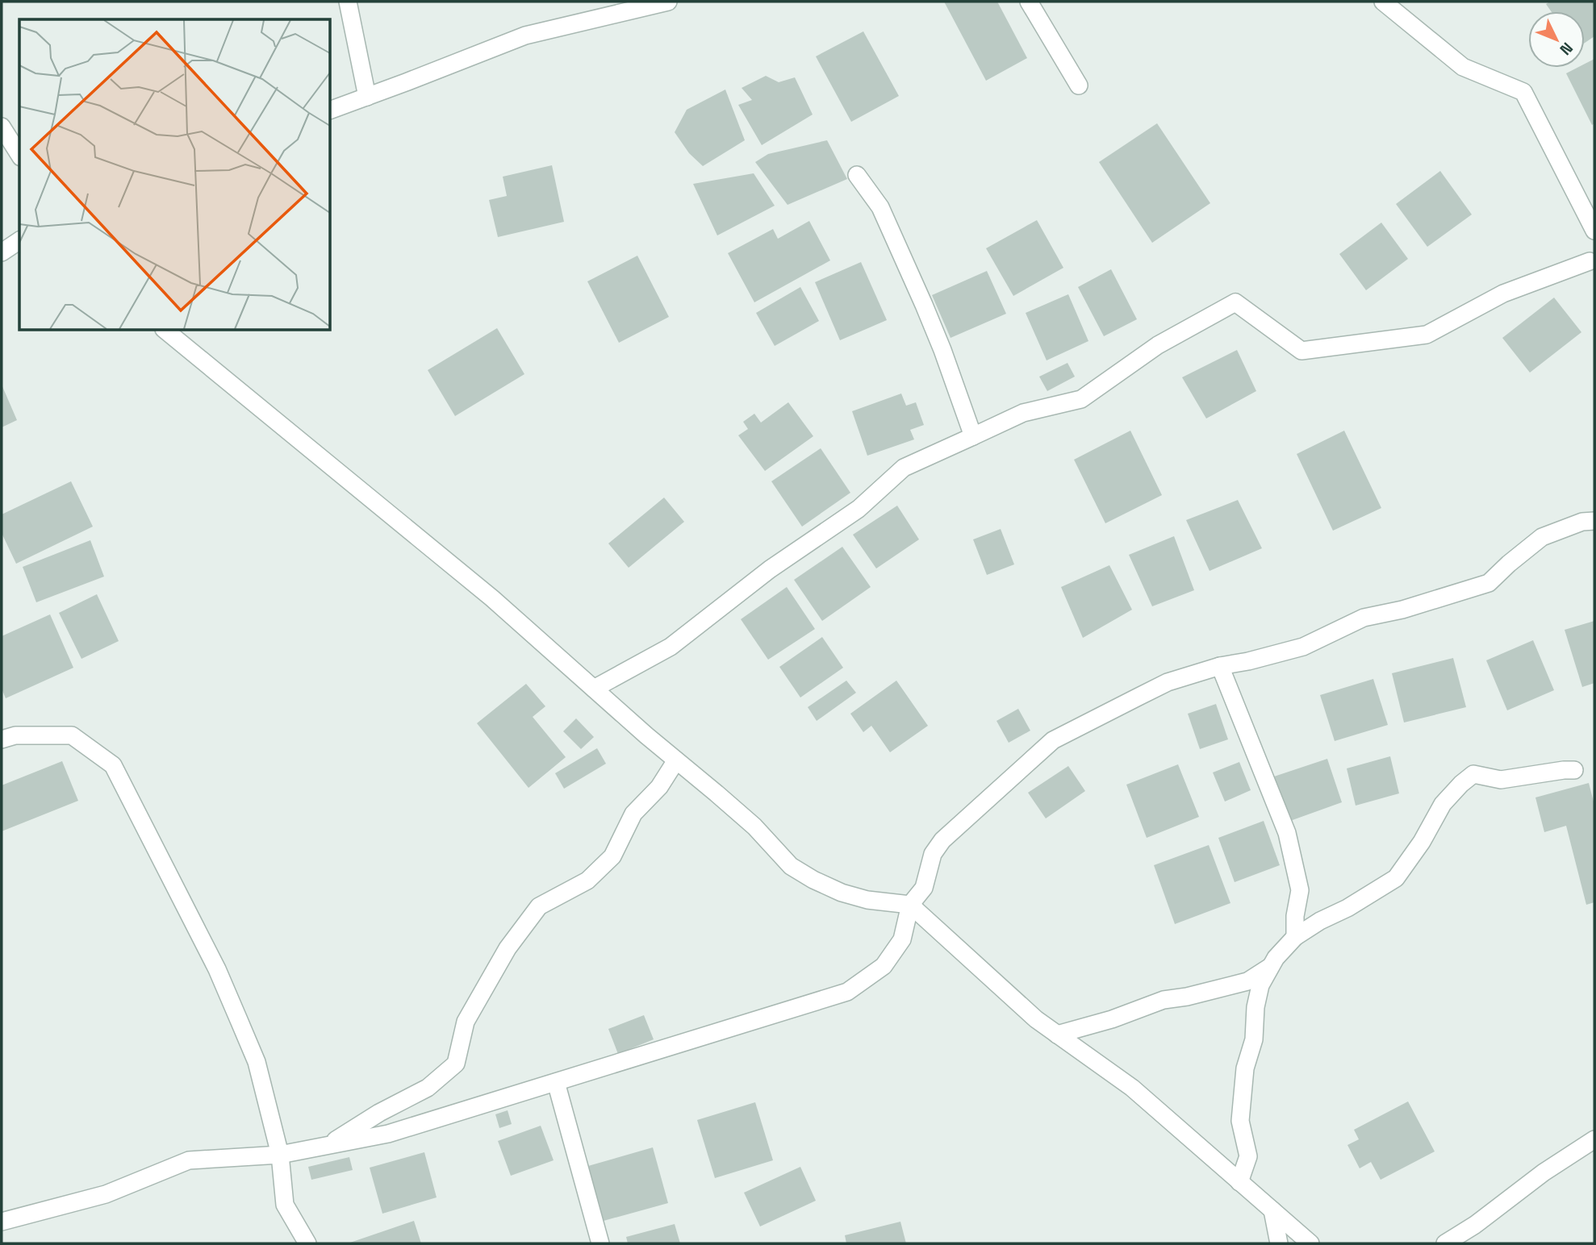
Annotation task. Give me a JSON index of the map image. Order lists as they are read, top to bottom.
{
  "north": "bottom right"
}
